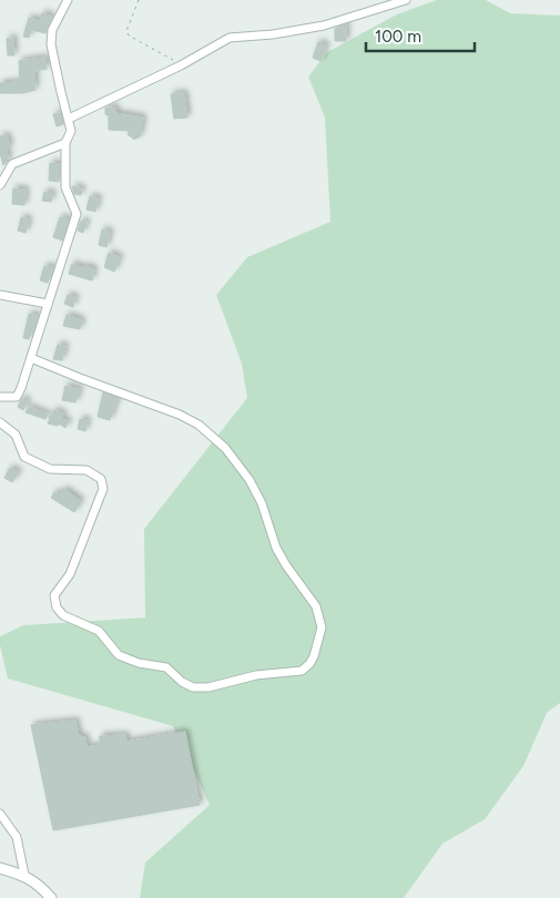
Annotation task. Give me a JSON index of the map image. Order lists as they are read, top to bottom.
{
  "scale_bar": "100 m"
}
